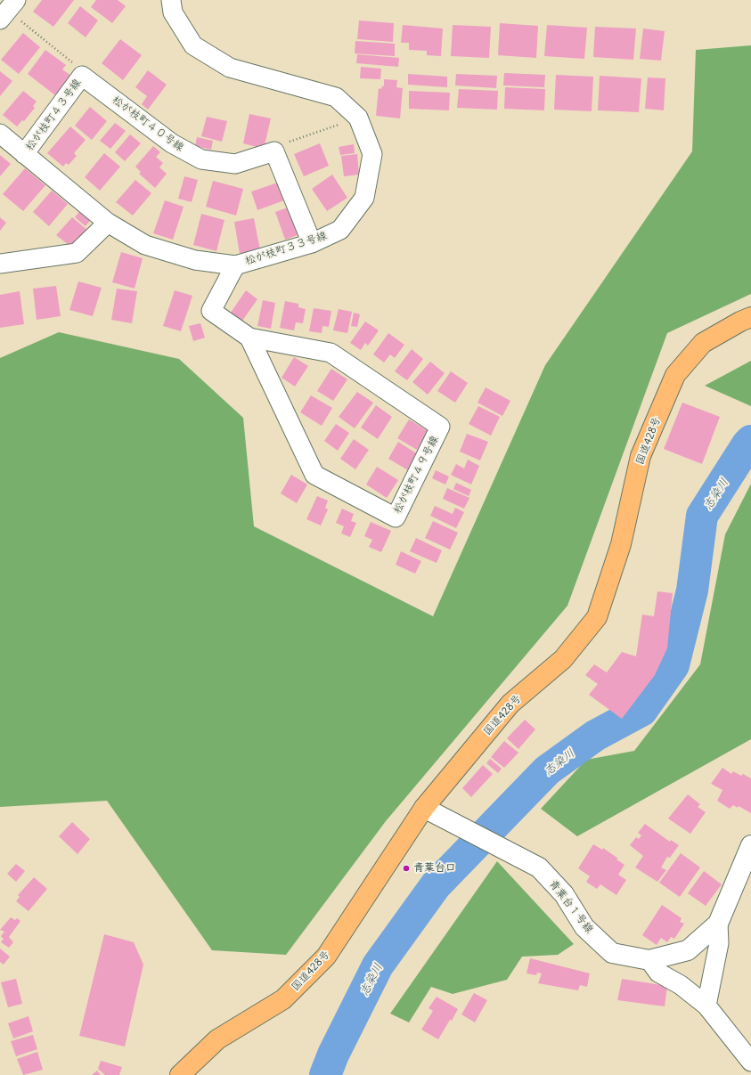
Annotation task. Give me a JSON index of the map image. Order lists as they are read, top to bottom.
{
  "streets": {
    "highway": ["国道428号"],
    "street": [
      "松が枝町４３号線",
      "松が枝町４０号線",
      "松が枝町３３号線",
      "松が枝町４９号線",
      "青葉台１号線"
    ]
  },
  "crossings": [
    ["松が枝町４３号線", "松が枝町４０号線"],
    ["松が枝町４３号線", "松が枝町３３号線"],
    ["松が枝町３３号線", "松が枝町４９号線"],
    ["国道428号", "青葉台１号線"]
  ],
  "water": ["志染川"],
  "places": ["青葉台口"]
}
